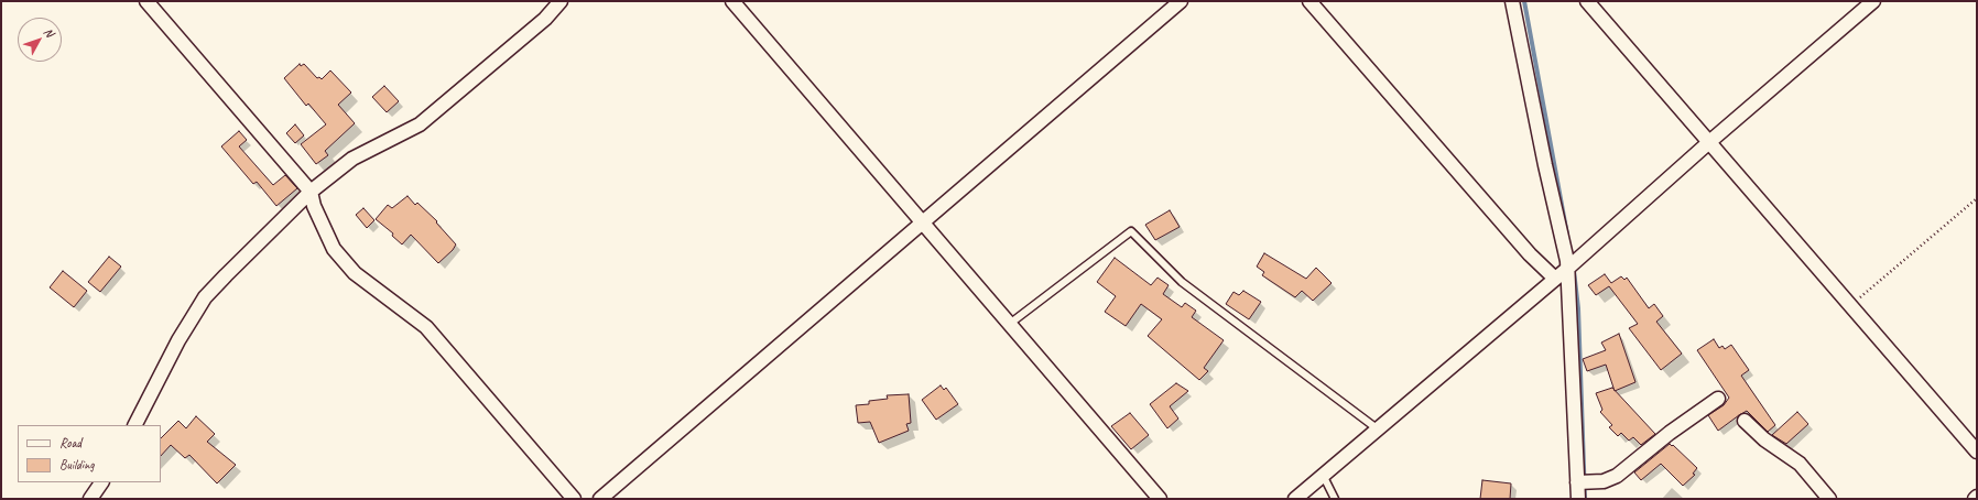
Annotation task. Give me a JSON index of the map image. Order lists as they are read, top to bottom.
{
  "legend": ["Road", "Building"],
  "north": "top right"
}
